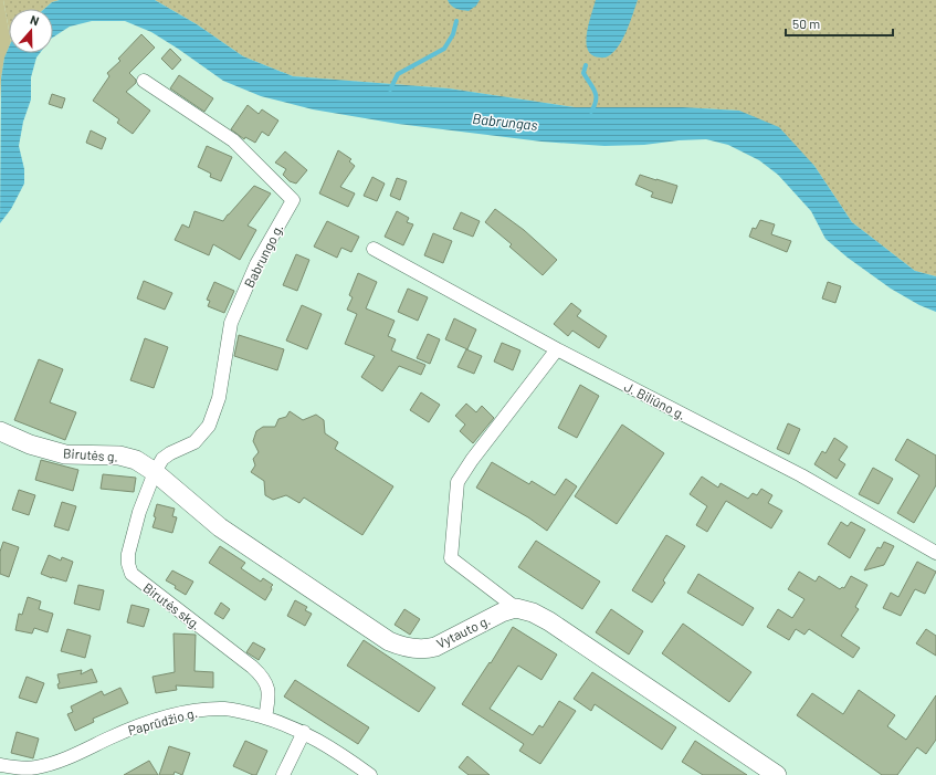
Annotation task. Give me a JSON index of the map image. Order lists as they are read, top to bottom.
{
  "streets": {
    "main road": ["Birutės g.", "Vytauto g."],
    "street": [
      "Babrungo g.",
      "J. Biliūno g.",
      "Birutės skg.",
      "Paprūdžio g."
    ]
  },
  "crossings": [
    ["Babrungo g.", "Birutės g."],
    ["Babrungo g.", "Birutės skg."],
    ["Babrungo g.", "Vytauto g."],
    ["Birutės g.", "Birutės skg."],
    ["Birutės g.", "Vytauto g."],
    ["Birutės skg.", "Vytauto g."],
    ["Birutės skg.", "Paprūdžio g."]
  ],
  "water": ["Babrungas"],
  "scale_bar": "50 m",
  "north": "top"
}
